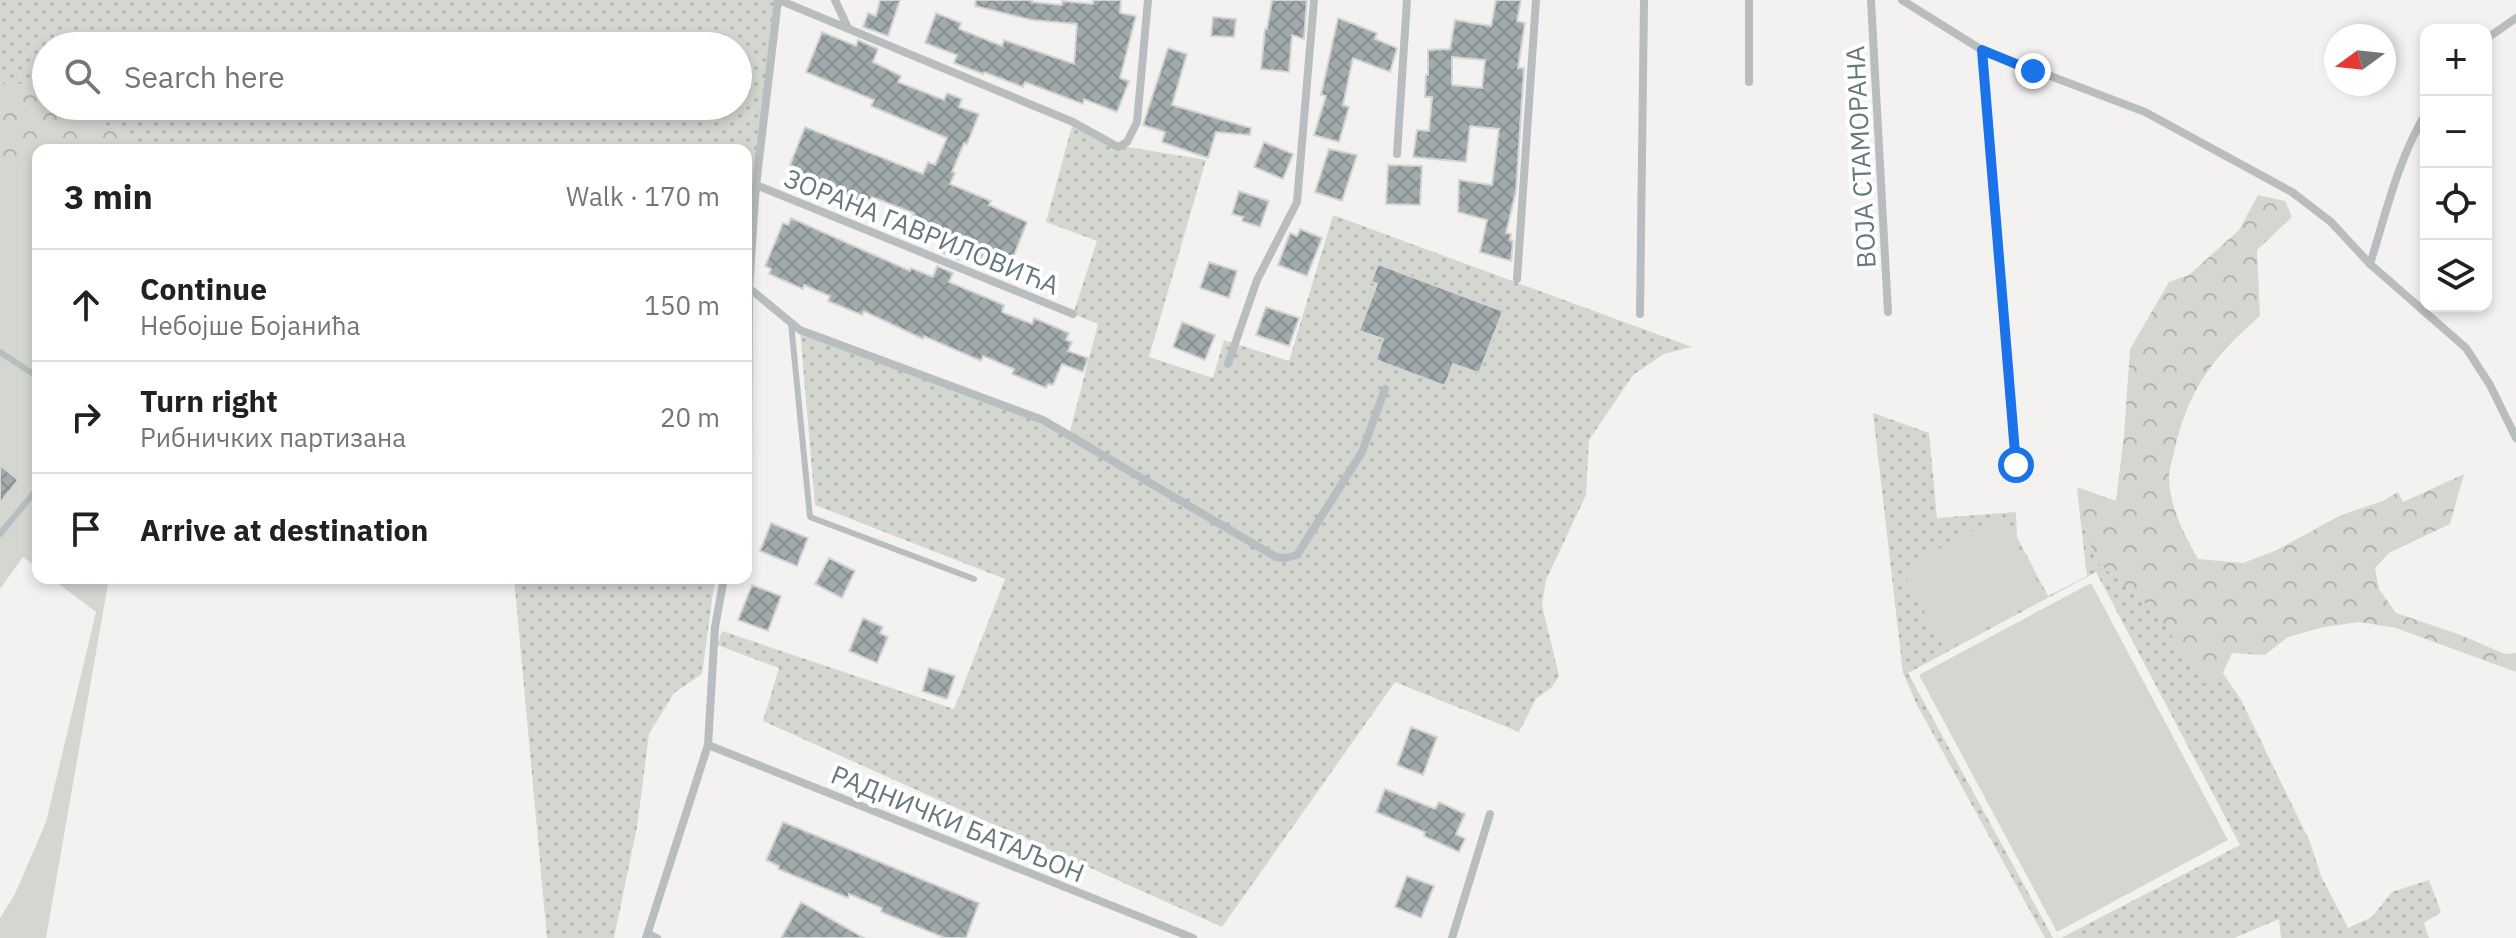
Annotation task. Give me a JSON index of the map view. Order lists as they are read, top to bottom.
{
  "streets": {
    "street": ["ВОЈА СТАМОРАНА", "ЗОРАНА ГАВРИЛОВИЋА", "РАДНИЧКИ БАТАЉОН"]
  },
  "north": "left",
  "page": {
    "map_buttons": ["+", "−"],
    "search": "Search here",
    "heading": ["3 min", "Walk · 170 m"],
    "list": [
      ["Continue", "Небојше Бојанића", "150 m"],
      ["Turn right", "Рибничких партизана", "20 m"],
      "Arrive at destination"
    ]
  }
}
